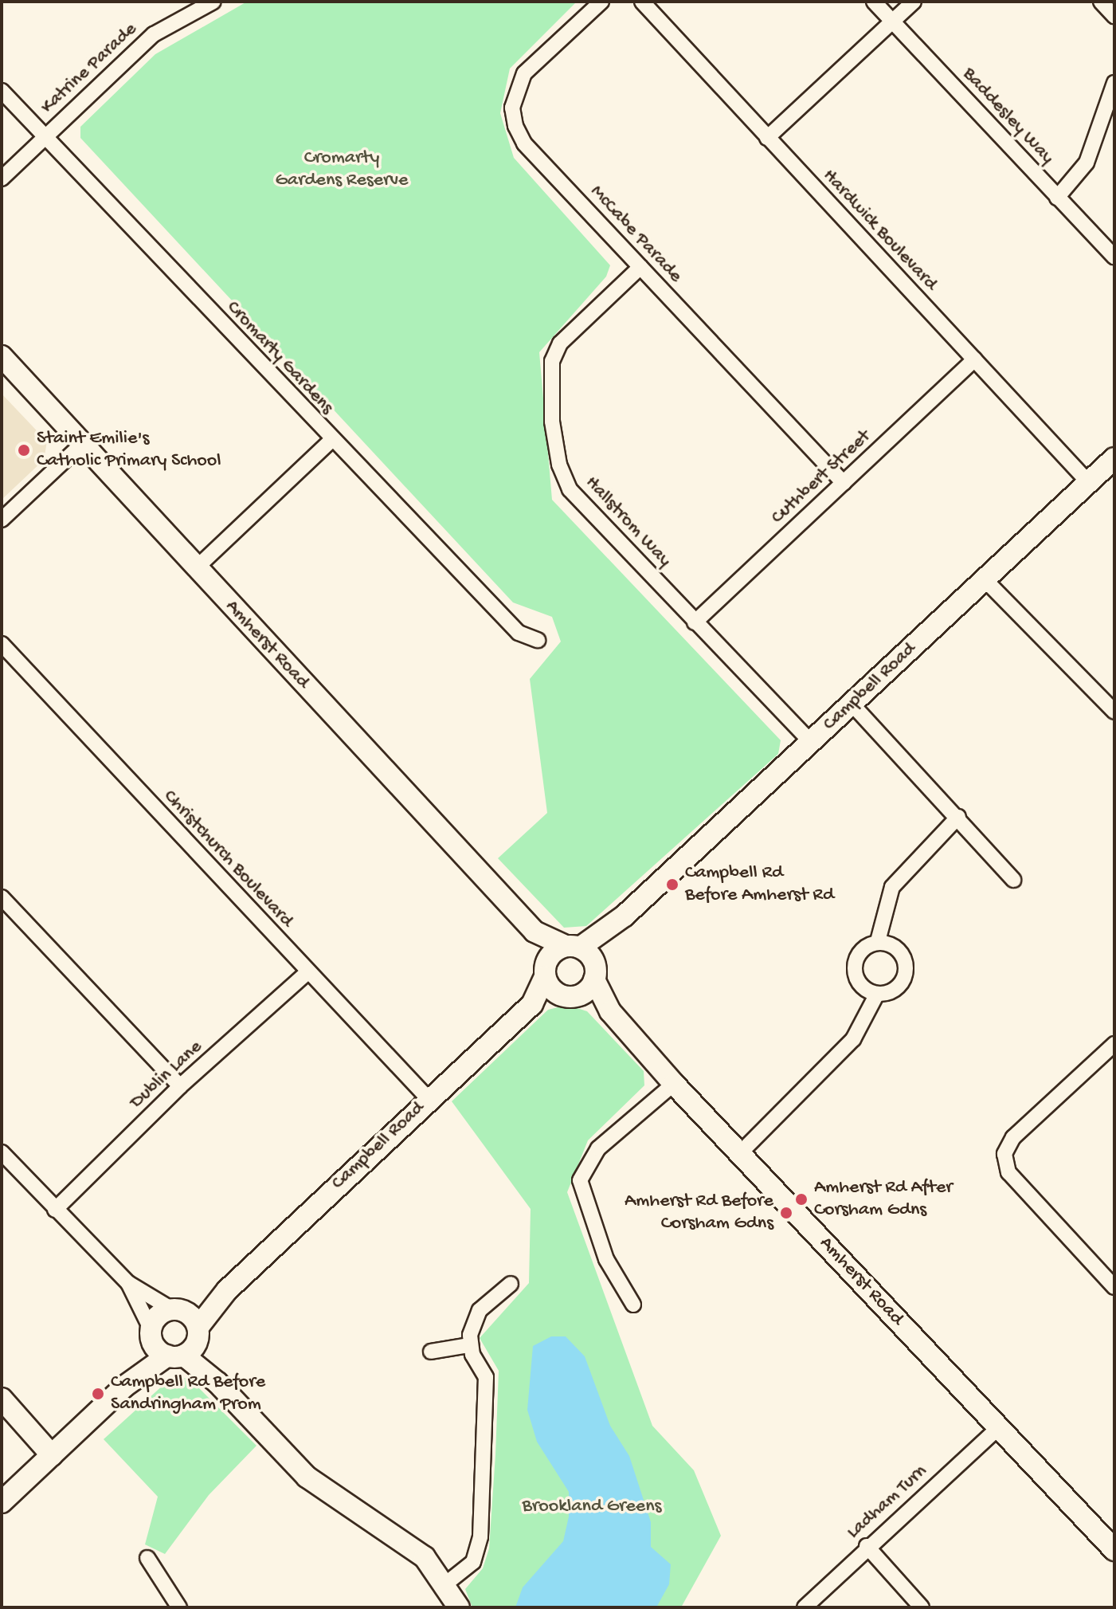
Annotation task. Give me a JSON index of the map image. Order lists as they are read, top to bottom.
{
  "streets": {
    "street": [
      "Katrine Parade",
      "Baddesley Way",
      "Hardwick Boulevard",
      "McCabe Parade",
      "Cromarty Gardens",
      "Cuthbert Street",
      "Hallstrom Way",
      "Amherst Road",
      "Campbell Road",
      "Christchurch Boulevard",
      "Dublin Lane",
      "Ladham Turn"
    ]
  },
  "crossings": [
    ["Katrine Parade", "Cromarty Gardens"],
    ["Hardwick Boulevard", "Cuthbert Street"],
    ["Hardwick Boulevard", "Campbell Road"],
    ["McCabe Parade", "Cuthbert Street"],
    ["McCabe Parade", "Hallstrom Way"],
    ["Cuthbert Street", "Hallstrom Way"],
    ["Hallstrom Way", "Campbell Road"],
    ["Amherst Road", "Campbell Road"],
    ["Amherst Road", "Ladham Turn"],
    ["Campbell Road", "Christchurch Boulevard"],
    ["Christchurch Boulevard", "Dublin Lane"]
  ],
  "parks": ["Cromarty Gardens Reserve", "Brookland Greens"],
  "places": [
    "Staint Emilie's Catholic Primary School",
    "Campbell Rd Before Amherst Rd",
    "Amherst Rd After Corsham Gdns",
    "Amherst Rd Before Corsham Gdns",
    "Campbell Rd Before Sandringham Prom"
  ]
}
